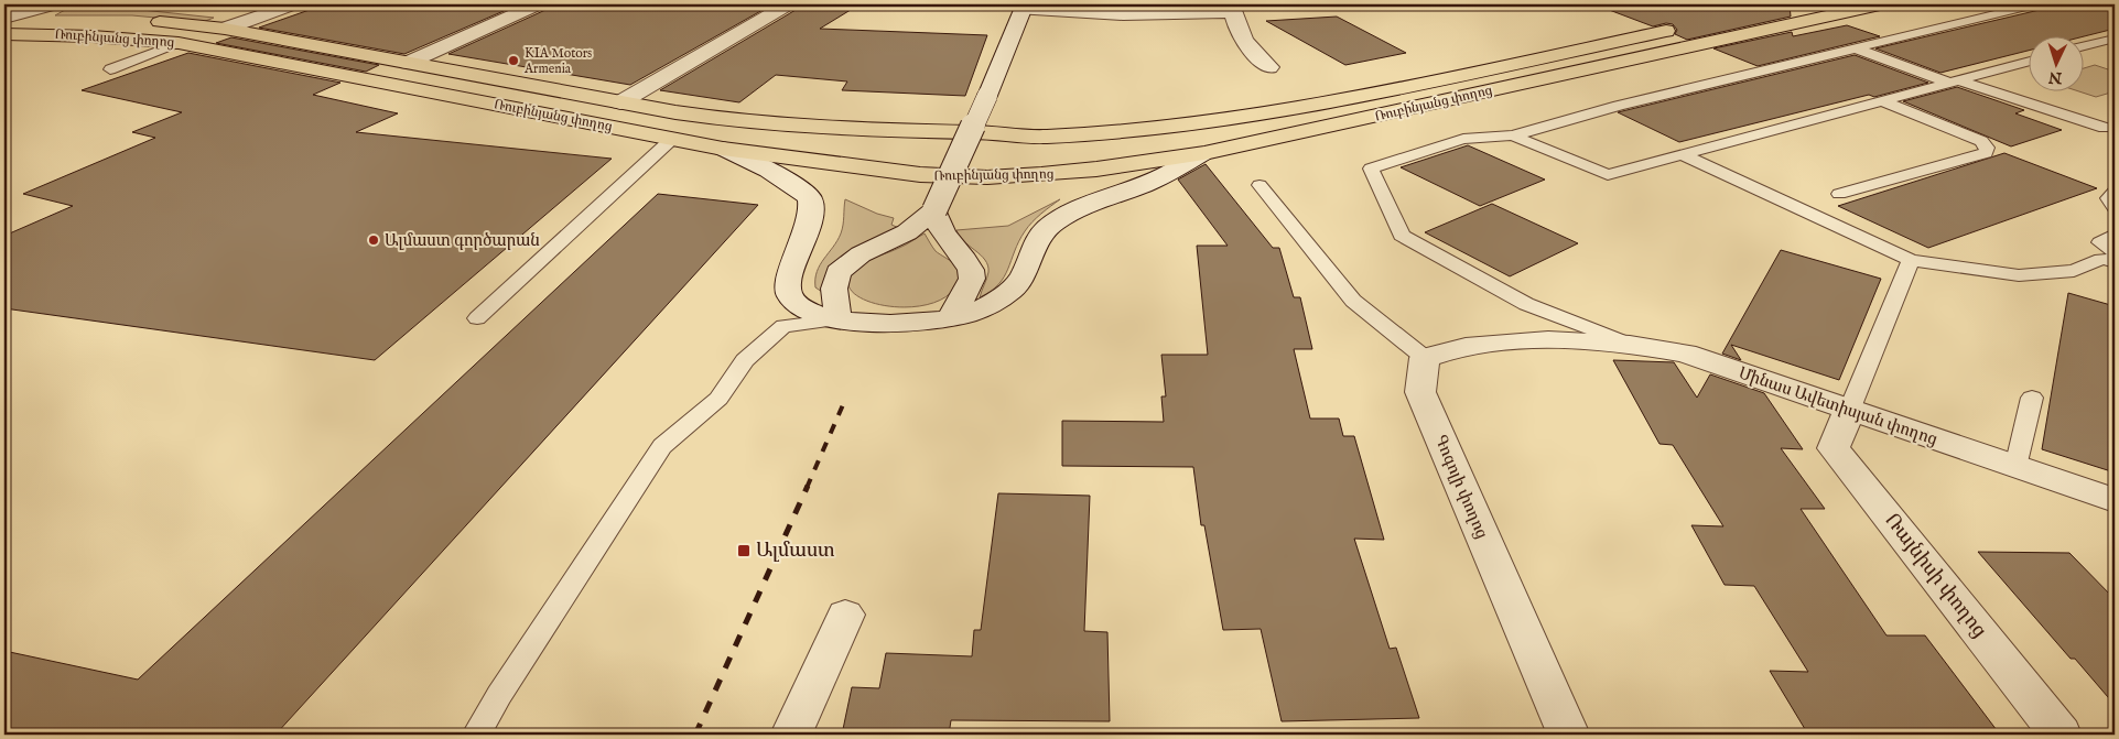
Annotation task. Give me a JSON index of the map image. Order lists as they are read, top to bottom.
{
  "streets": {
    "main road": ["Ռուբինյանց փողոց"],
    "street": ["Մինաս Ավետիսյան փողոց", "Գոգոլի փողոց", "Ռայնիսի փողոց"]
  },
  "crossings": [
    ["Մինաս Ավետիսյան փողոց", "Գոգոլի փողոց"],
    ["Մինաս Ավետիսյան փողոց", "Ռայնիսի փողոց"]
  ],
  "places": {
    "other": ["KIA Motors Armenia", "Ալմաստ գործարան"],
    "transit": ["Ալմաստ"]
  },
  "north": "bottom"
}
